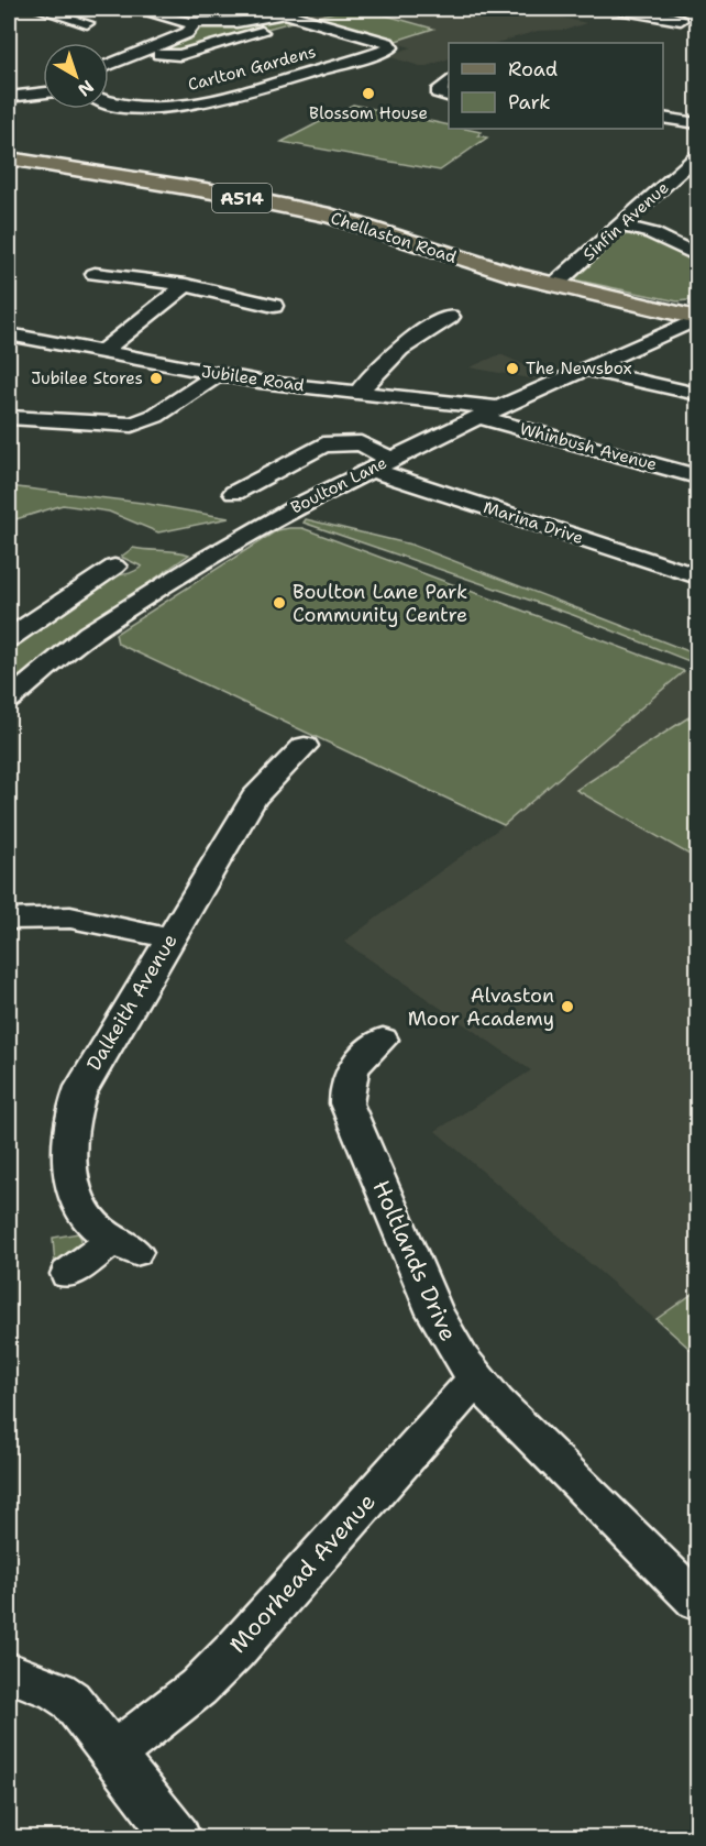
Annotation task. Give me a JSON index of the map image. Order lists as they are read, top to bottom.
{
  "streets": {
    "main road": ["A514", "Chellaston Road"],
    "street": [
      "Carlton Gardens",
      "Sinfin Avenue",
      "Jubilee Road",
      "Whinbush Avenue",
      "Boulton Lane",
      "Marina Drive",
      "Dalkeith Avenue",
      "Holtlands Drive",
      "Moorhead Avenue"
    ]
  },
  "crossings": [
    ["Sinfin Avenue", "Chellaston Road"],
    ["Chellaston Road", "Boulton Lane"],
    ["Jubilee Road", "Boulton Lane"],
    ["Whinbush Avenue", "Boulton Lane"],
    ["Boulton Lane", "Marina Drive"],
    ["Holtlands Drive", "Moorhead Avenue"]
  ],
  "places": [
    "Blossom House",
    "The Newsbox",
    "Jubilee Stores",
    "Boulton Lane Park Community Centre",
    "Alvaston Moor Academy"
  ],
  "legend": ["Road", "Park"],
  "north": "bottom right"
}
